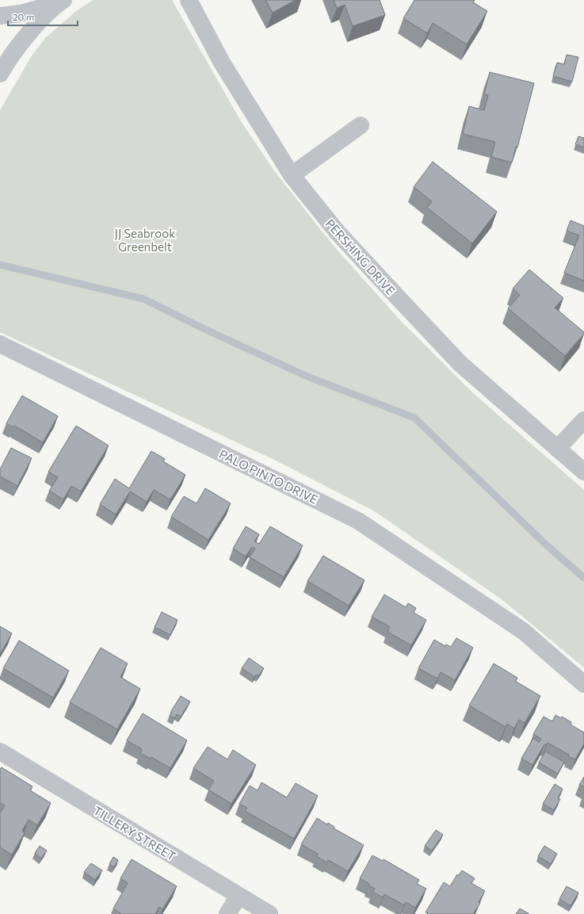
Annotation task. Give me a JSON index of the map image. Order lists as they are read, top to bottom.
{
  "streets": {
    "street": ["PERSHING DRIVE", "PALO PINTO DRIVE", "TILLERY STREET"]
  },
  "parks": ["JJ Seabrook Greenbelt"],
  "scale_bar": "20 m"
}
